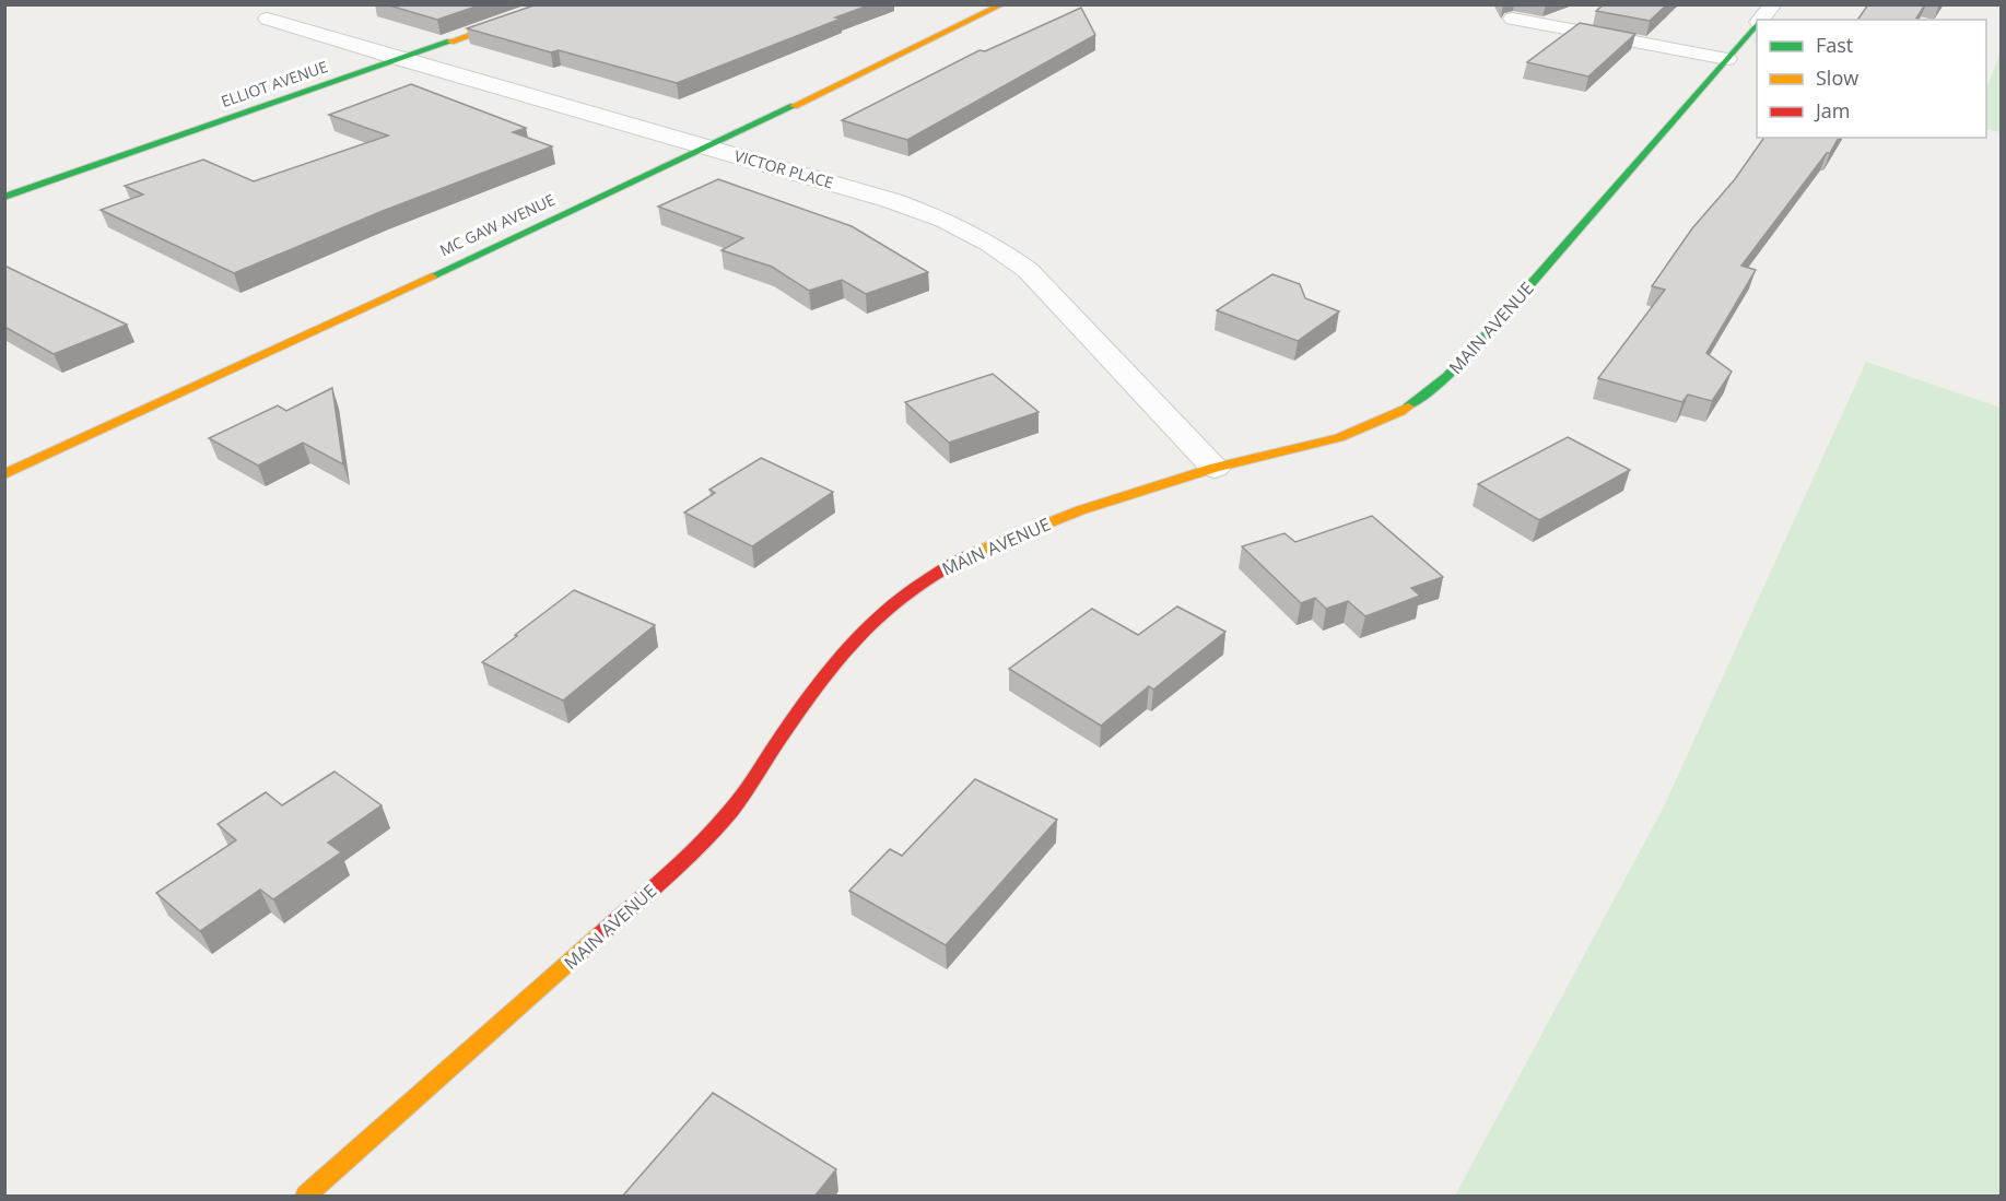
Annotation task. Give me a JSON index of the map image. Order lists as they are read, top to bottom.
{
  "streets": {
    "street": [
      "ELLIOT AVENUE",
      "VICTOR PLACE",
      "MC GAW AVENUE",
      "MAIN AVENUE"
    ]
  },
  "crossings": [
    ["ELLIOT AVENUE", "VICTOR PLACE"],
    ["VICTOR PLACE", "MC GAW AVENUE"],
    ["VICTOR PLACE", "MAIN AVENUE"]
  ],
  "legend": ["Fast", "Slow", "Jam"]
}
